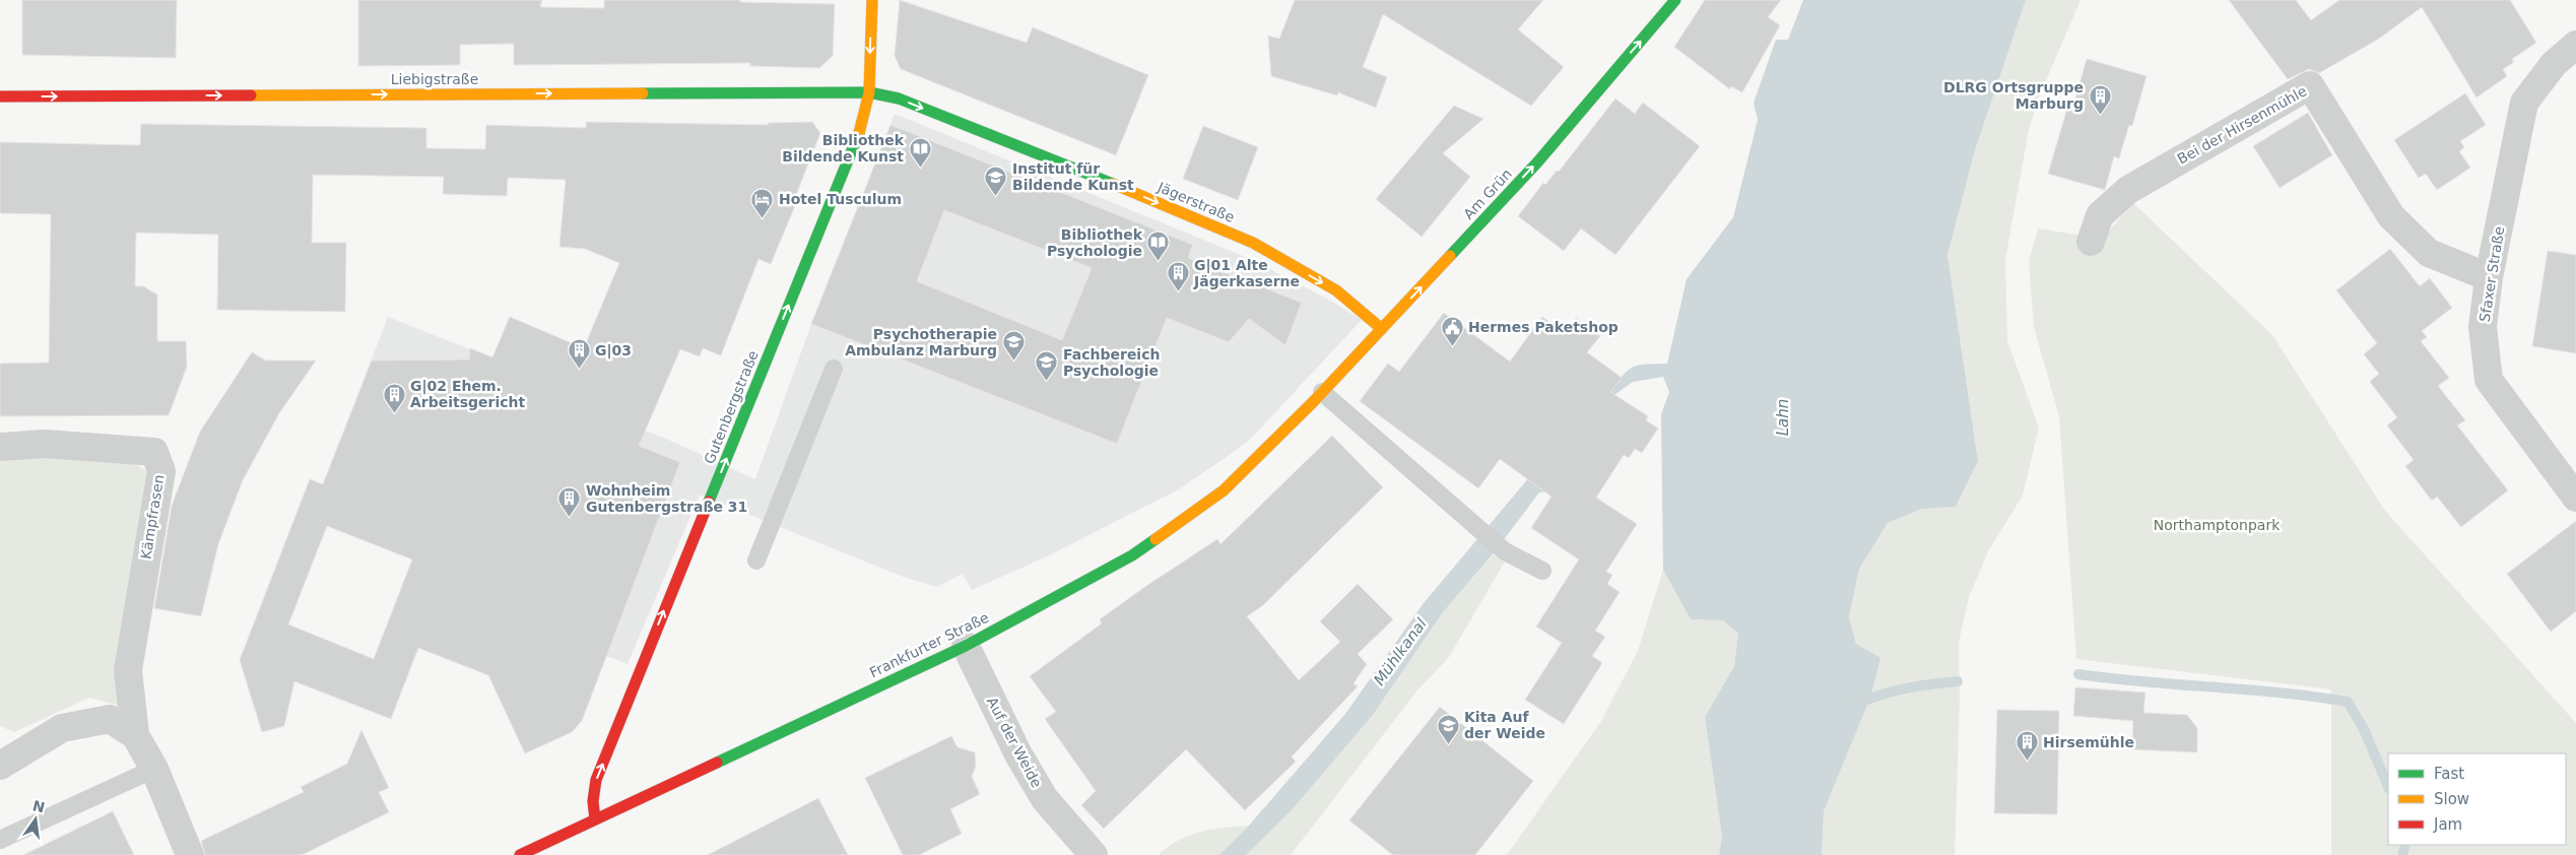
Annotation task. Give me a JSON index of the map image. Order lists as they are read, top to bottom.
{
  "streets": {
    "street": [
      "Liebigstraße",
      "Bei der Hirsenmühle",
      "Am Grün",
      "Jägerstraße",
      "Sfaxer Straße",
      "Gutenbergstraße",
      "Kämpfrasen",
      "Frankfurter Straße",
      "Auf der Weide"
    ]
  },
  "crossings": [
    ["Liebigstraße", "Jägerstraße"],
    ["Liebigstraße", "Gutenbergstraße"],
    ["Bei der Hirsenmühle", "Sfaxer Straße"],
    ["Am Grün", "Jägerstraße"],
    ["Am Grün", "Frankfurter Straße"],
    ["Jägerstraße", "Gutenbergstraße"],
    ["Gutenbergstraße", "Frankfurter Straße"],
    ["Frankfurter Straße", "Auf der Weide"]
  ],
  "one_way": ["Liebigstraße", "Am Grün", "Jägerstraße"],
  "water": ["Lahn", "Mühlkanal"],
  "parks": ["Northamptonpark"],
  "places": {
    "building": [
      "DLRG Ortsgruppe Marburg",
      "G|01 Alte Jägerkaserne",
      "G|03",
      "G|02 Ehem. Arbeitsgericht",
      "Wohnheim Gutenbergstraße 31",
      "Hirsemühle"
    ],
    "library": ["Bibliothek Bildende Kunst", "Bibliothek Psychologie"],
    "school or university": [
      "Institut für Bildende Kunst",
      "Psychotherapie Ambulanz Marburg",
      "Fachbereich Psychologie",
      "Kita Auf der Weide"
    ],
    "hotel": ["Hotel Tusculum"],
    "public building": ["Hermes Paketshop"]
  },
  "legend": ["Fast", "Slow", "Jam"],
  "north": "top"
}
